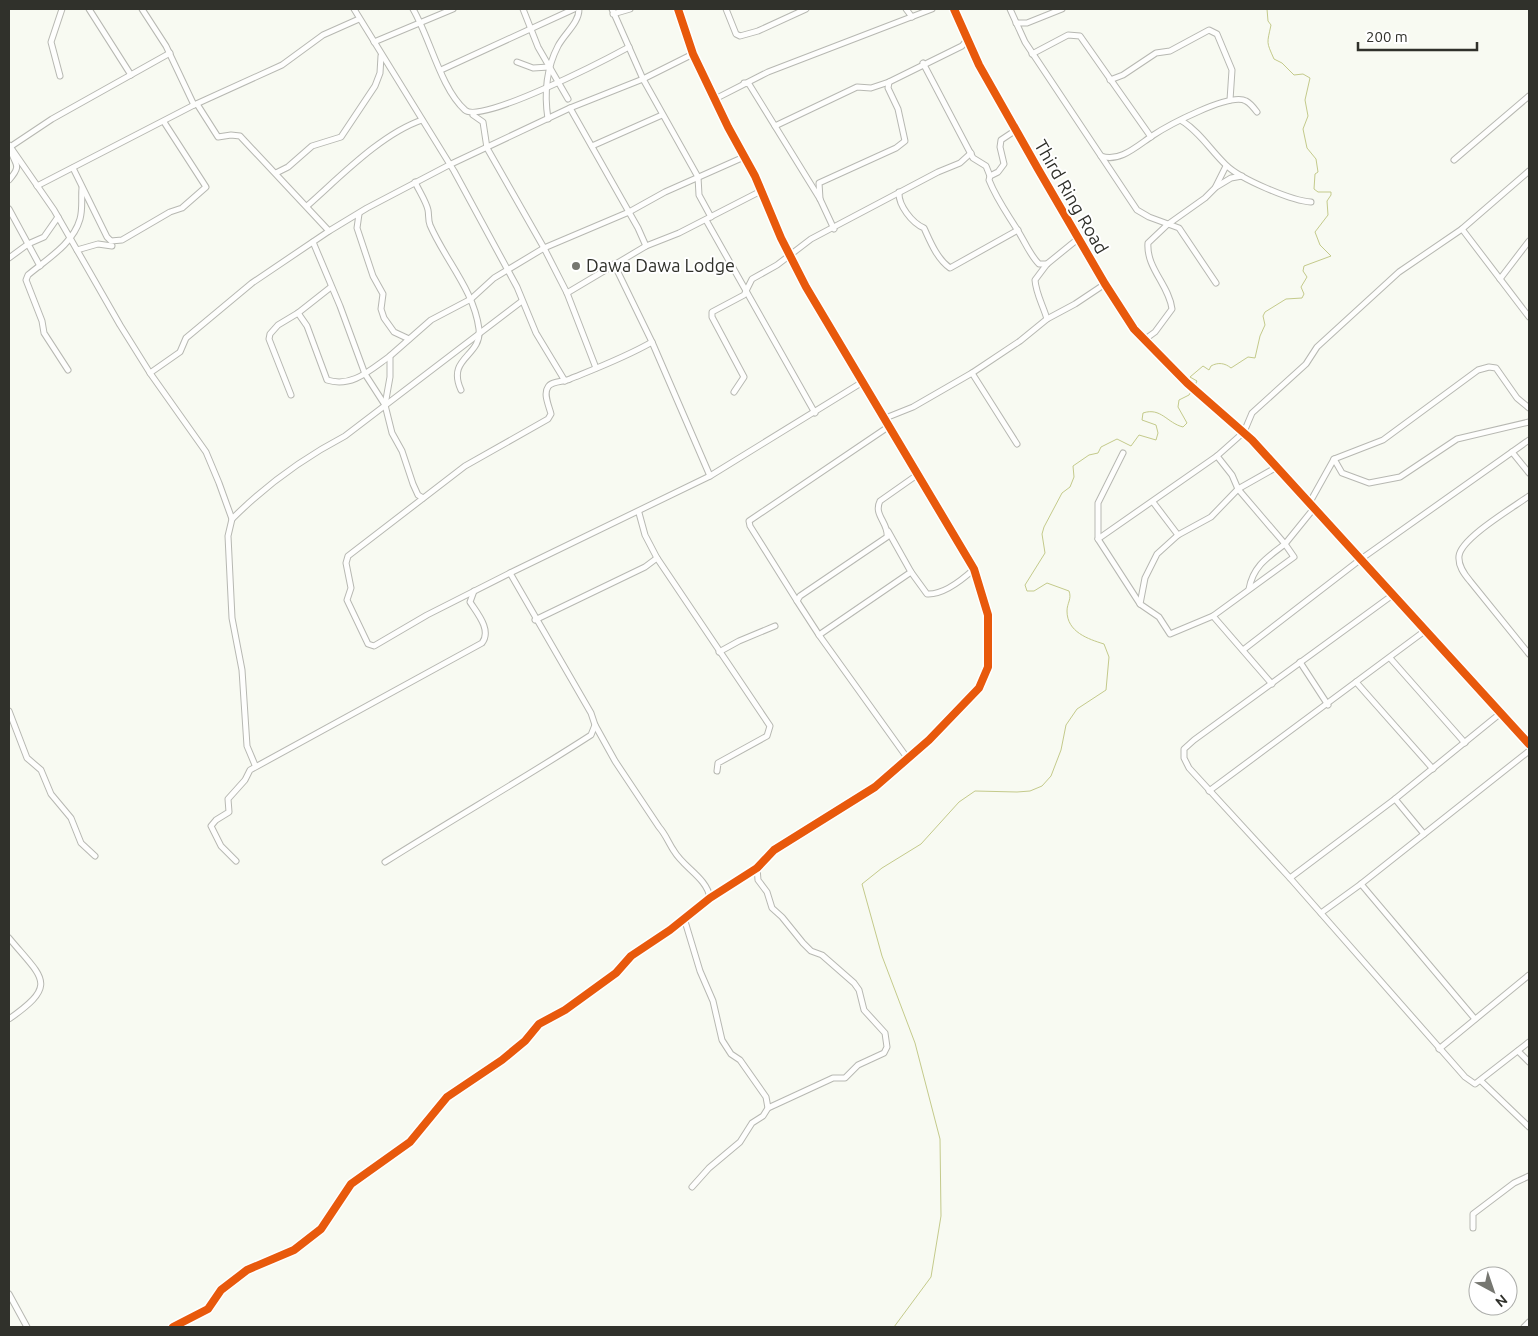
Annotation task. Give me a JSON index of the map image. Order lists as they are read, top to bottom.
{
  "streets": {
    "street": ["Third Ring Road"]
  },
  "places": ["Dawa Dawa Lodge"],
  "scale_bar": "200 m",
  "north": "bottom right"
}
